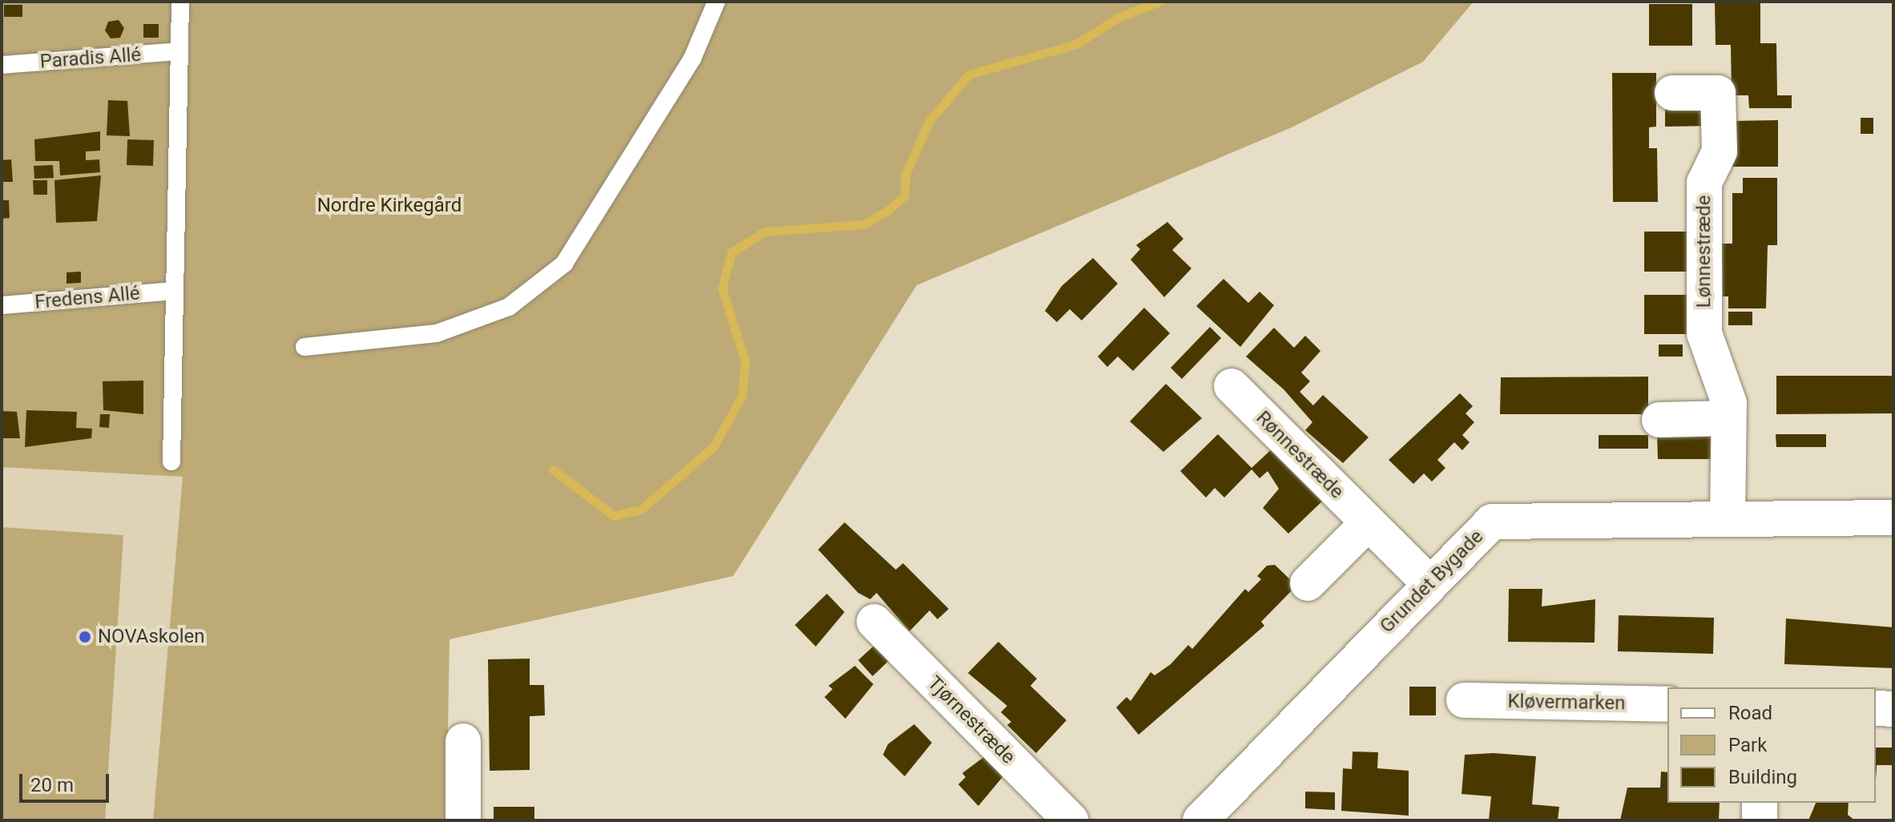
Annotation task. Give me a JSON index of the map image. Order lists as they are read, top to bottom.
{
  "streets": {
    "street": [
      "Lønnestræde",
      "Rønnestræde",
      "Grundet Bygade",
      "Kløvermarken",
      "Tjørnestræde"
    ],
    "lane": ["Paradis Allé", "Fredens Allé"]
  },
  "crossings": [
    ["Lønnestræde", "Grundet Bygade"],
    ["Rønnestræde", "Grundet Bygade"]
  ],
  "parks": ["Nordre Kirkegård"],
  "places": ["NOVAskolen"],
  "legend": ["Road", "Park", "Building"],
  "scale_bar": "20 m"
}
